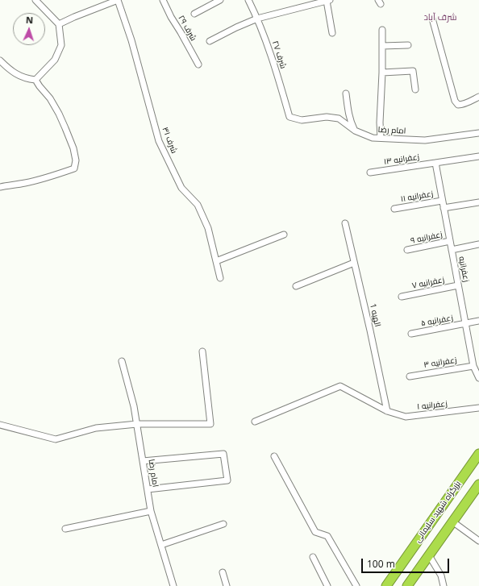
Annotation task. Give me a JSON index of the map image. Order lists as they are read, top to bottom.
{
  "streets": {
    "highway": ["بزرگراه شهید سلیمانی"],
    "street": [
      "شرف ۲۹",
      "شرف ۲۷",
      "امام رضا",
      "شرف ۳۱",
      "زعفرانیه ۱۳",
      "زعفرانیه ۱۱",
      "زعفرانیه ۹",
      "زعفرانیه",
      "زعفرانیه ۷",
      "الهیه 1",
      "زعفرانیه ۵",
      "زعفرانیه ۳",
      "زعفرانیه ۱"
    ]
  },
  "crossings": [
    ["شرف ۲۷", "امام رضا"],
    ["زعفرانیه ۱۳", "زعفرانیه"],
    ["زعفرانیه ۱۱", "زعفرانیه"],
    ["زعفرانیه ۹", "زعفرانیه"],
    ["زعفرانیه", "زعفرانیه ۷"],
    ["زعفرانیه", "زعفرانیه ۵"],
    ["زعفرانیه", "زعفرانیه ۳"],
    ["الهیه 1", "زعفرانیه ۱"]
  ],
  "districts": ["شرف آباد"],
  "scale_bar": "100 m",
  "north": "top"
}
